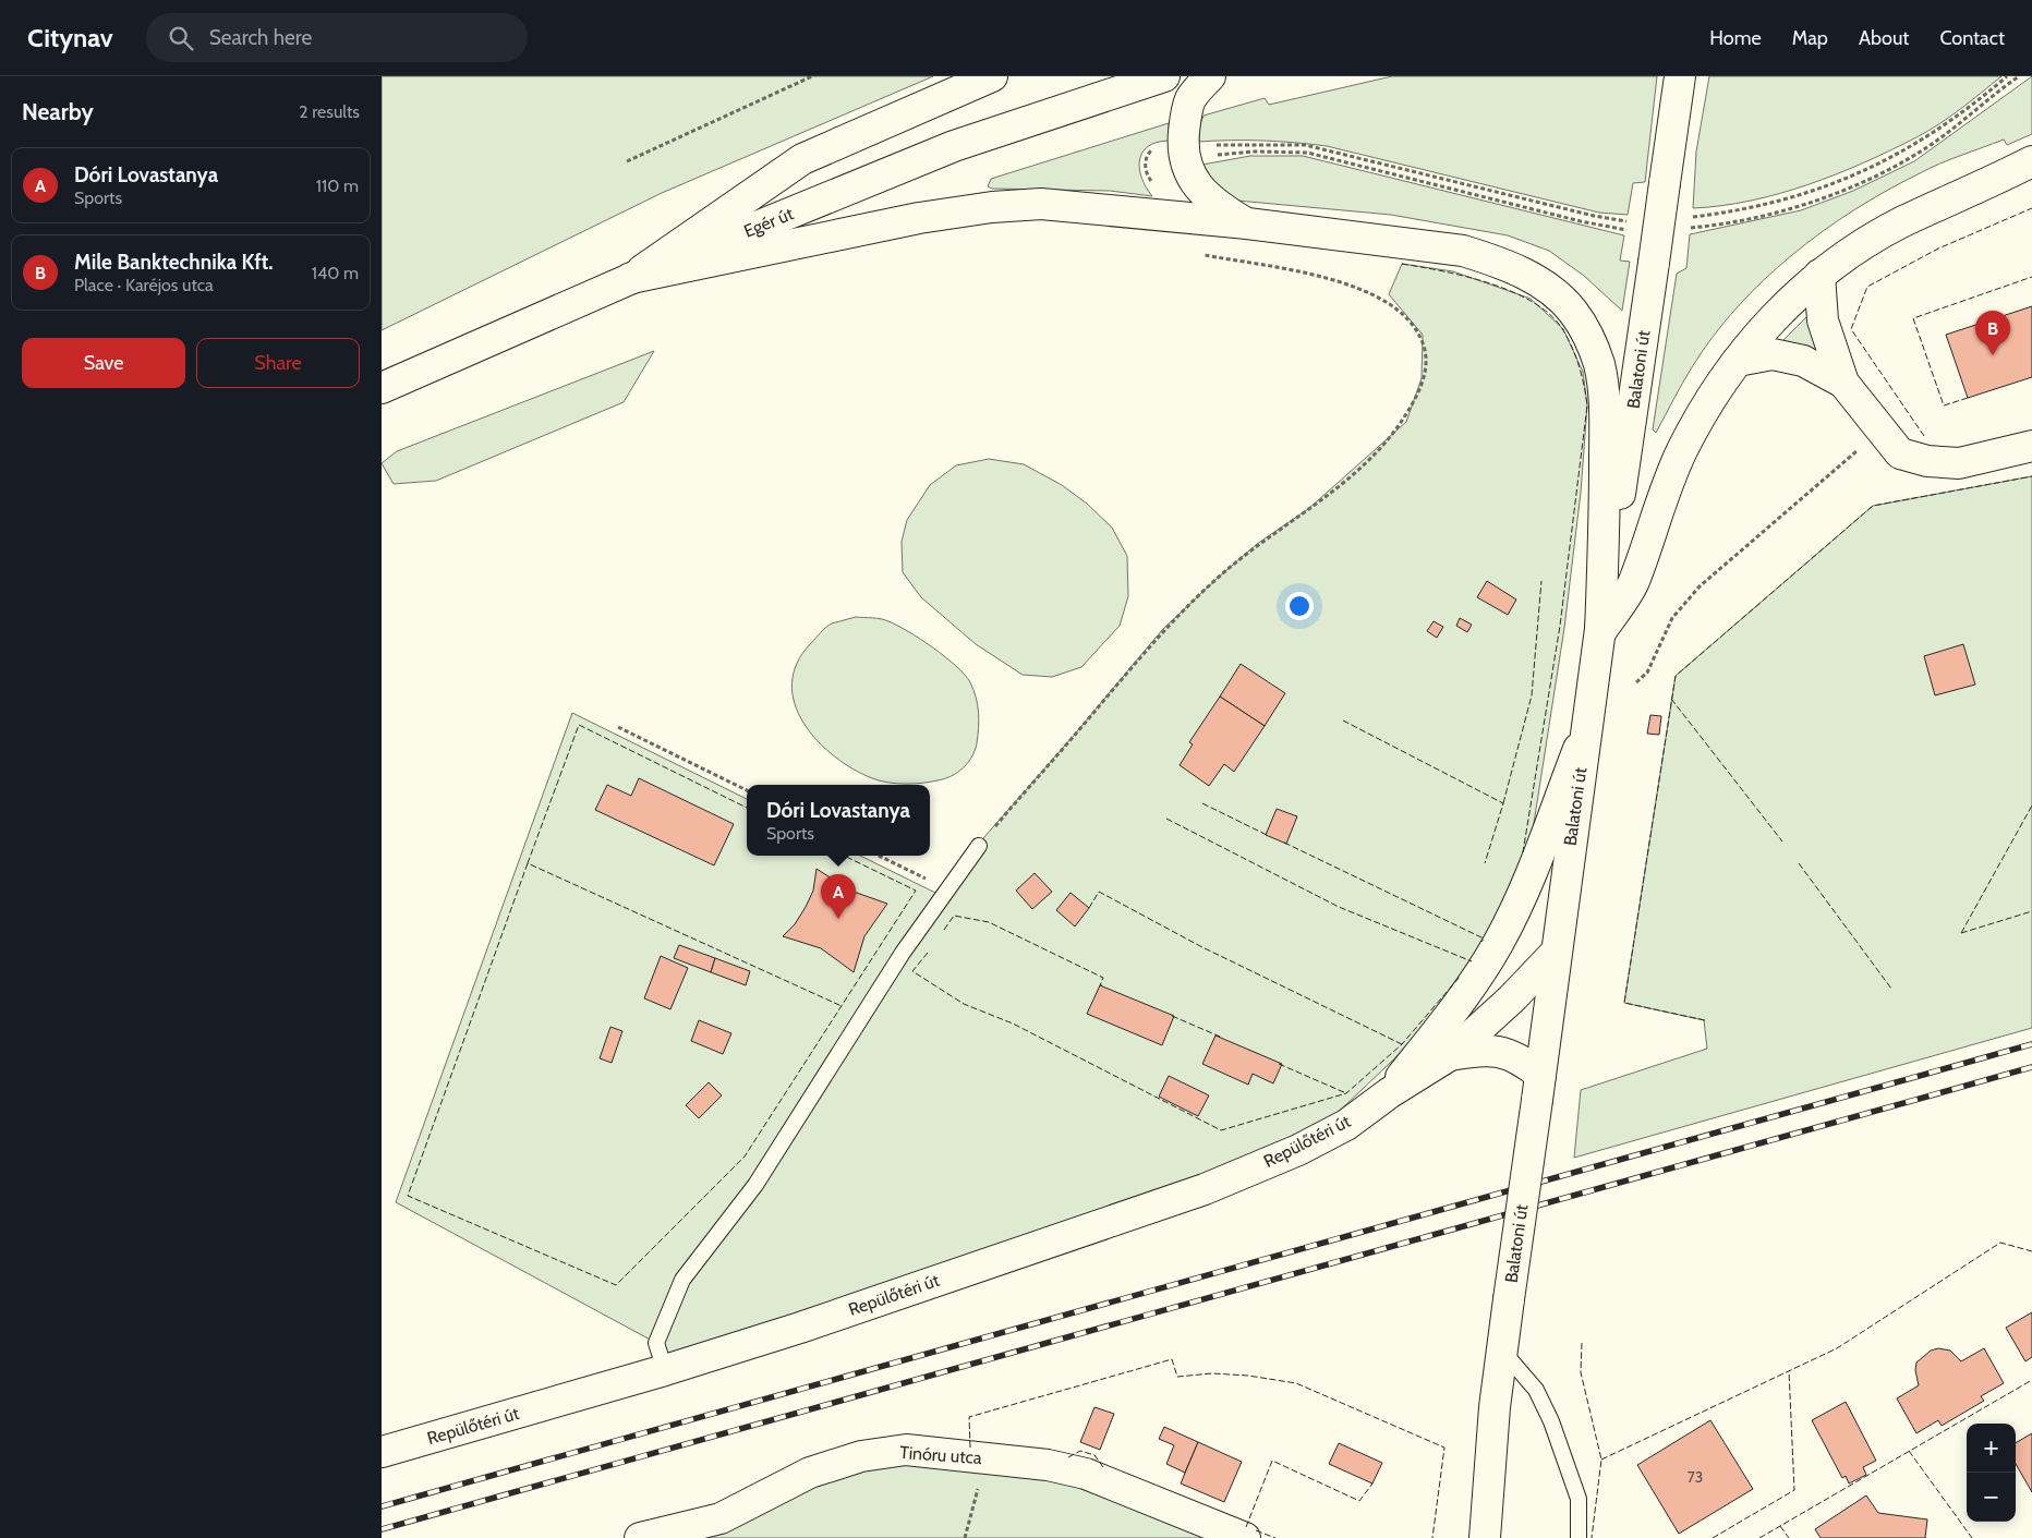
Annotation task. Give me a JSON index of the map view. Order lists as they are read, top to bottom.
{
  "streets": {
    "main road": [
      "Egér út",
      "Balatoni út",
      "Repülőtéri út",
      "Tinóru utca"
    ]
  },
  "crossings": [
    ["Balatoni út", "Repülőtéri út"]
  ],
  "house_numbers": ["73"],
  "page": {
    "header": "Citynav",
    "search": "Search here",
    "nav": [
      "Home",
      "Map",
      "About",
      "Contact"
    ],
    "heading": ["Nearby", "2 results"],
    "list": [
      {
        "mark": "A",
        "name": "Dóri Lovastanya",
        "note": "Sports",
        "value": "110 m"
      },
      {
        "mark": "B",
        "name": "Mile Banktechnika Kft.",
        "note": "Place · Karéjos utca",
        "value": "140 m"
      }
    ],
    "pins": ["B", "A"],
    "buttons": ["Save", "Share"],
    "popup": ["Dóri Lovastanya", "Sports"],
    "map_buttons": ["+", "−"]
  }
}
